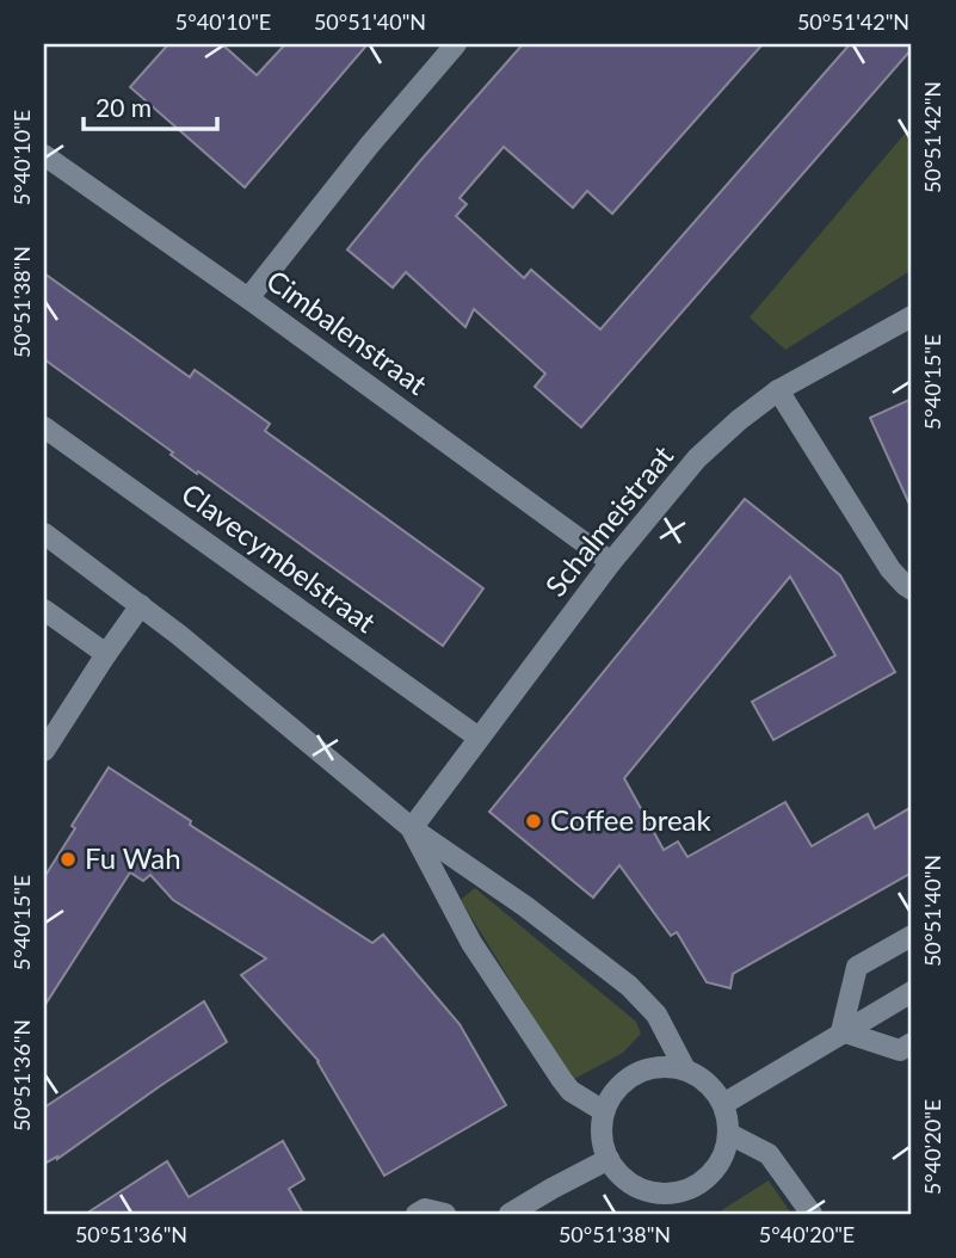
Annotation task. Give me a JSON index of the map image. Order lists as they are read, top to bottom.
{
  "streets": {
    "street": ["Cimbalenstraat", "Schalmeistraat", "Clavecymbelstraat"]
  },
  "crossings": [
    ["Cimbalenstraat", "Schalmeistraat"],
    ["Schalmeistraat", "Clavecymbelstraat"]
  ],
  "places": ["Coffee break", "Fu Wah"],
  "scale_bar": "20 m",
  "coordinates": [
    "5°40'10\"E",
    "50°51'40\"N",
    "50°51'42\"N",
    "50°51'38\"N",
    "5°40'15\"E",
    "50°51'36\"N",
    "5°40'20\"E"
  ]
}
